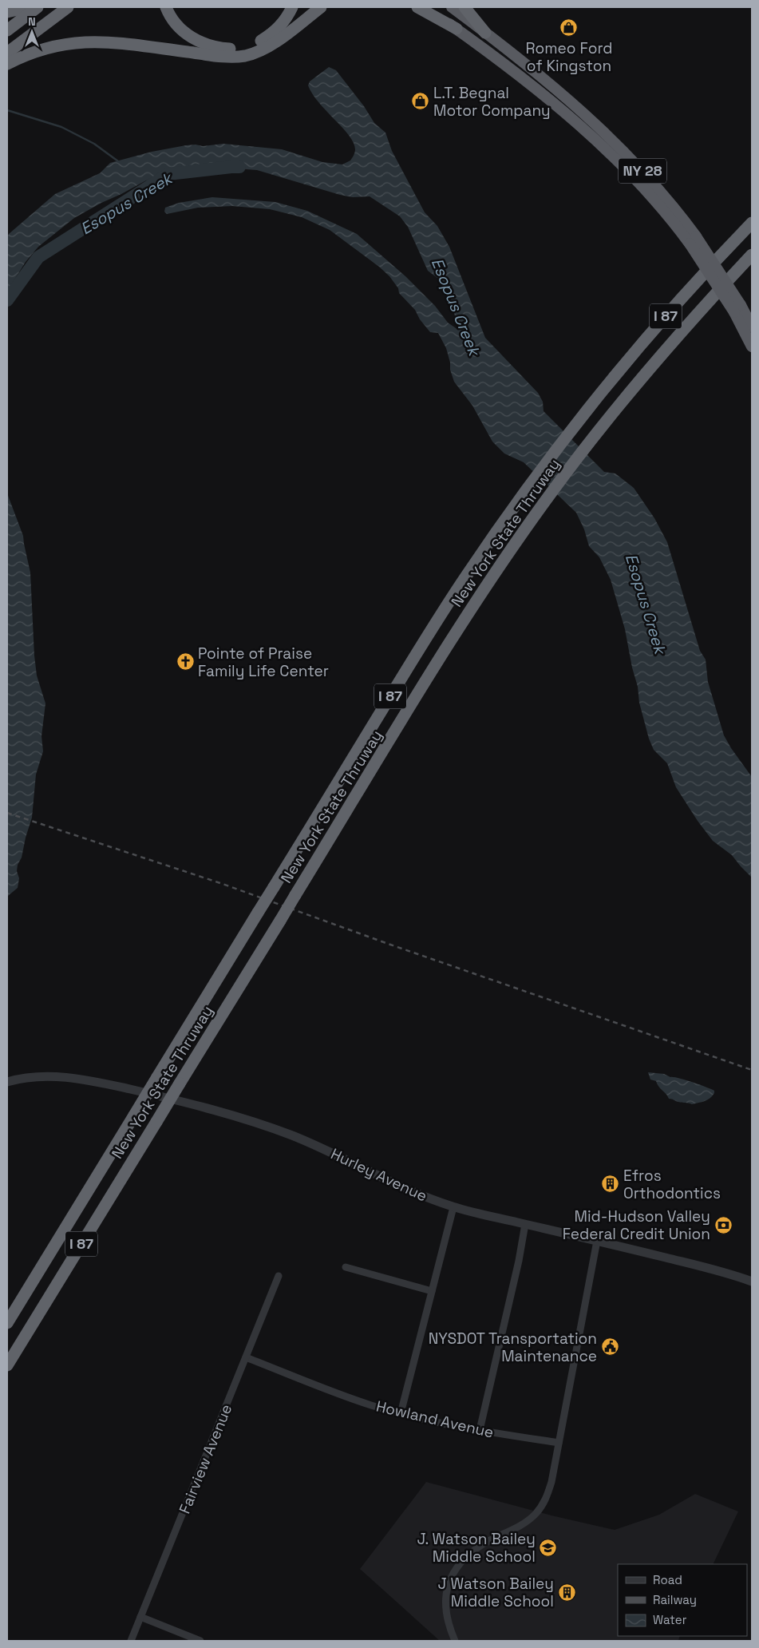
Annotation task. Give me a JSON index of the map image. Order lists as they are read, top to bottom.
{
  "streets": {
    "highway": ["NY 28", "I 87", "New York State Thruway"],
    "street": ["Hurley Avenue", "Howland Avenue", "Fairview Avenue"]
  },
  "crossings": [
    ["Howland Avenue", "Fairview Avenue"]
  ],
  "water": ["Esopus Creek"],
  "places": {
    "shop": ["Romeo Ford of Kingston", "L.T. Begnal Motor Company"],
    "church": ["Pointe of Praise Family Life Center"],
    "building": ["Efros Orthodontics", "J Watson Bailey Middle School"],
    "bank": ["Mid-Hudson Valley Federal Credit Union"],
    "public building": ["NYSDOT Transportation Maintenance"],
    "school or university": ["J. Watson Bailey Middle School"]
  },
  "legend": ["Road", "Railway", "Water"],
  "north": "top"
}
